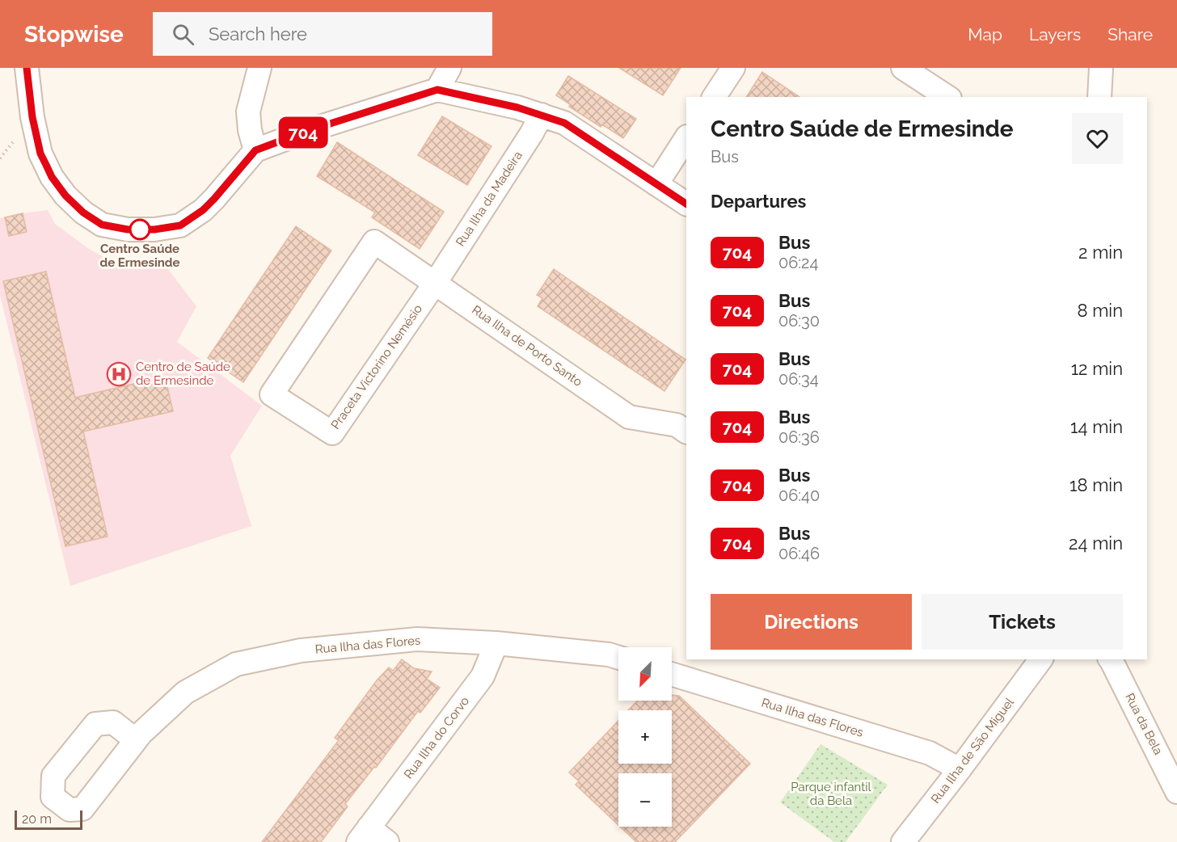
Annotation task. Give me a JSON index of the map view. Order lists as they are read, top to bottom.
{
  "streets": {
    "street": [
      "Rua Ilha da Madeira",
      "Rua Ilha de Porto Santo",
      "Praceta Victorino Nemésio",
      "Rua Ilha das Flores",
      "Rua da Bela",
      "Rua Ilha do Corvo",
      "Rua Ilha de São Miguel"
    ]
  },
  "crossings": [
    ["Rua Ilha da Madeira", "Rua Ilha de Porto Santo"],
    ["Rua Ilha da Madeira", "Praceta Victorino Nemésio"],
    ["Rua Ilha de Porto Santo", "Praceta Victorino Nemésio"],
    ["Rua Ilha das Flores", "Rua Ilha do Corvo"],
    ["Rua Ilha das Flores", "Rua Ilha de São Miguel"]
  ],
  "parks": ["Parque infantil da Bela"],
  "places": {
    "other": ["Centro Saúde de Ermesinde"],
    "hospital": ["Centro de Saúde de Ermesinde"]
  },
  "lines": ["bus line 704"],
  "scale_bar": "20 m",
  "north": "bottom left",
  "page": {
    "header": "Stopwise",
    "search": "Search here",
    "nav": ["Map", "Layers", "Share"],
    "on_map": "704",
    "heading": [
      ["Centro Saúde de Ermesinde", "Bus"],
      "Departures"
    ],
    "list": [
      {
        "mark": "704",
        "name": "Bus",
        "note": "06:24",
        "value": "2 min"
      },
      {
        "mark": "704",
        "name": "Bus",
        "note": "06:30",
        "value": "8 min"
      },
      {
        "mark": "704",
        "name": "Bus",
        "note": "06:34",
        "value": "12 min"
      },
      {
        "mark": "704",
        "name": "Bus",
        "note": "06:36",
        "value": "14 min"
      },
      {
        "mark": "704",
        "name": "Bus",
        "note": "06:40",
        "value": "18 min"
      },
      {
        "mark": "704",
        "name": "Bus",
        "note": "06:46",
        "value": "24 min"
      }
    ],
    "buttons": ["Directions", "Tickets"],
    "map_buttons": ["+", "−"],
    "scale": "20 m"
  }
}
